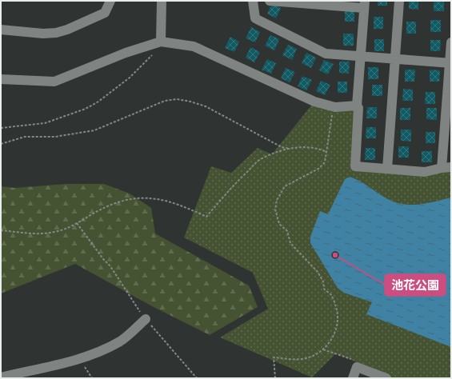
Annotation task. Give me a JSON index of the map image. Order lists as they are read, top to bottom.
{
  "places": ["池花公園"]
}
